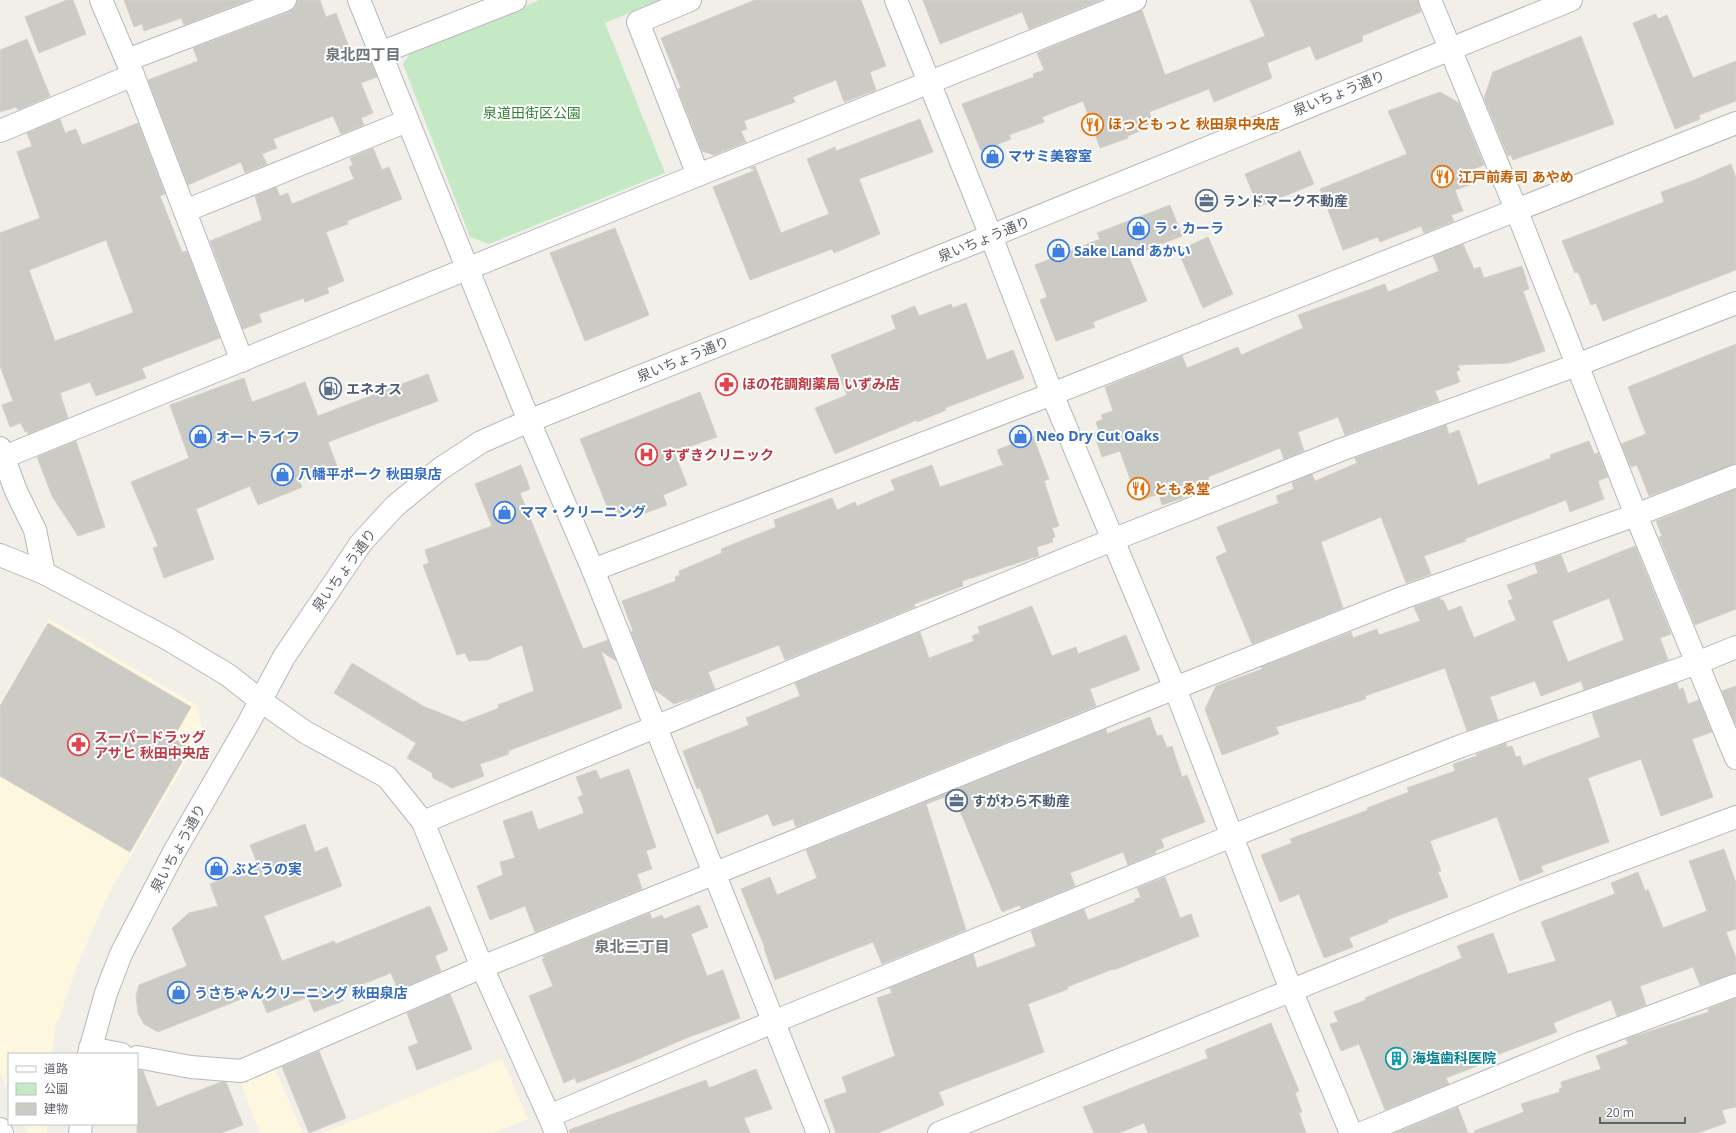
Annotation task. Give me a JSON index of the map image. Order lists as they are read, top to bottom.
{
  "streets": {
    "street": ["泉いちょう通り"]
  },
  "districts": ["泉北四丁目", "泉北三丁目"],
  "parks": ["泉道田街区公園"],
  "places": {
    "restaurant": ["ほっともっと 秋田泉中央店", "江戸前寿司 あやめ", "ともゑ堂"],
    "shop": [
      "マサミ美容室",
      "ラ・カーラ",
      "Sake Land あかい",
      "Neo Dry Cut Oaks",
      "オートライフ",
      "八幡平ポーク 秋田泉店",
      "ママ・クリーニング",
      "ぶどうの実",
      "うさちゃんクリーニング 秋田泉店"
    ],
    "office": ["ランドマーク不動産", "すがわら不動産"],
    "pharmacy": ["ほの花調剤薬局 いずみ店", "スーパードラッグ アサヒ 秋田中央店"],
    "fuel station": ["エネオス"],
    "hospital": ["すずきクリニック"],
    "building": ["海塩歯科医院"]
  },
  "legend": ["道路", "公園", "建物"],
  "scale_bar": "20 m"
}
